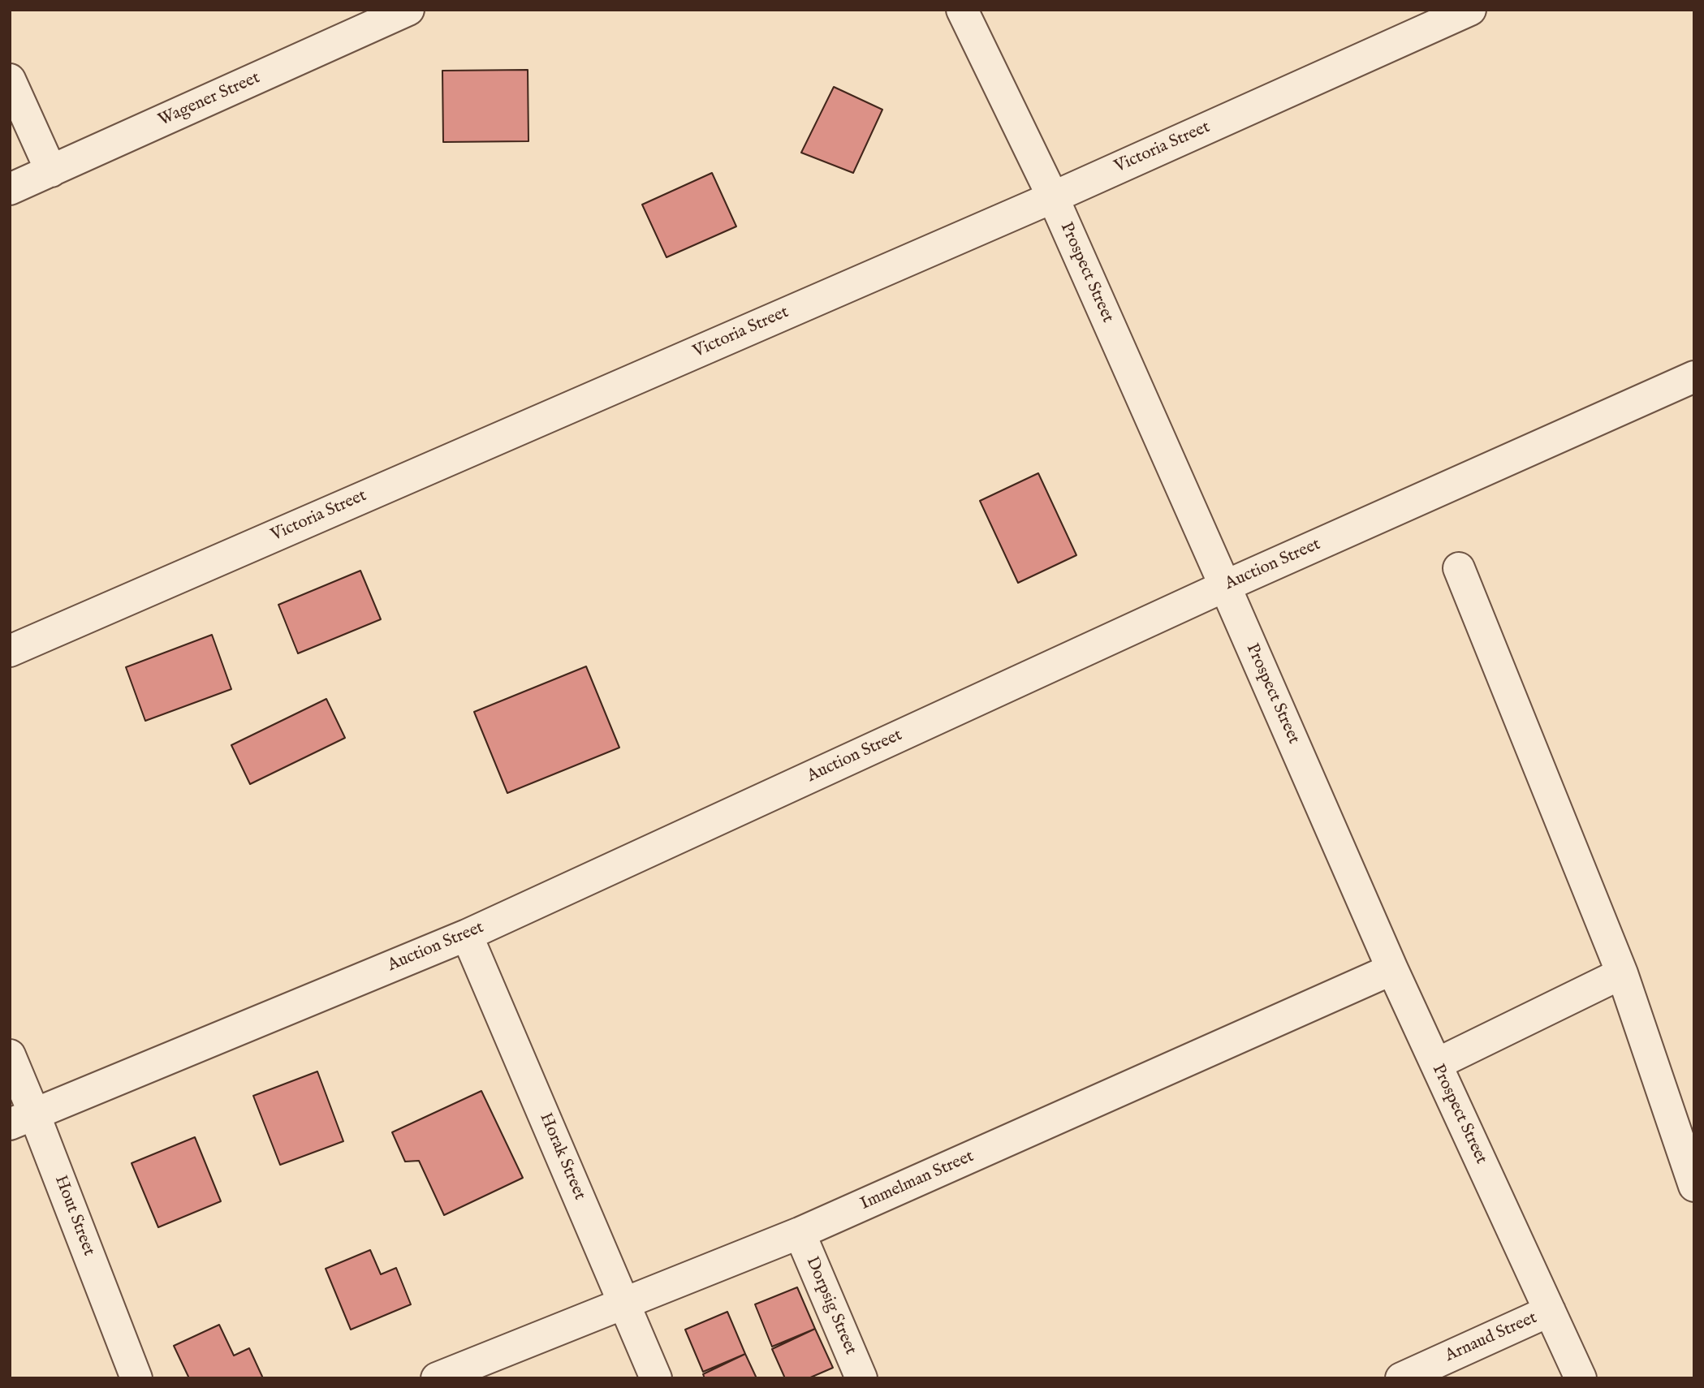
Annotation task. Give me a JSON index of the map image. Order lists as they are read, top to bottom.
{
  "streets": {
    "street": [
      "Wagener Street",
      "Victoria Street",
      "Prospect Street",
      "Auction Street",
      "Horak Street",
      "Immelman Street",
      "Hout Street",
      "Dorpsig Street",
      "Arnaud Street"
    ]
  },
  "crossings": [
    ["Victoria Street", "Prospect Street"],
    ["Prospect Street", "Auction Street"],
    ["Prospect Street", "Immelman Street"],
    ["Prospect Street", "Arnaud Street"],
    ["Auction Street", "Horak Street"],
    ["Auction Street", "Hout Street"],
    ["Horak Street", "Immelman Street"],
    ["Immelman Street", "Dorpsig Street"]
  ]
}
